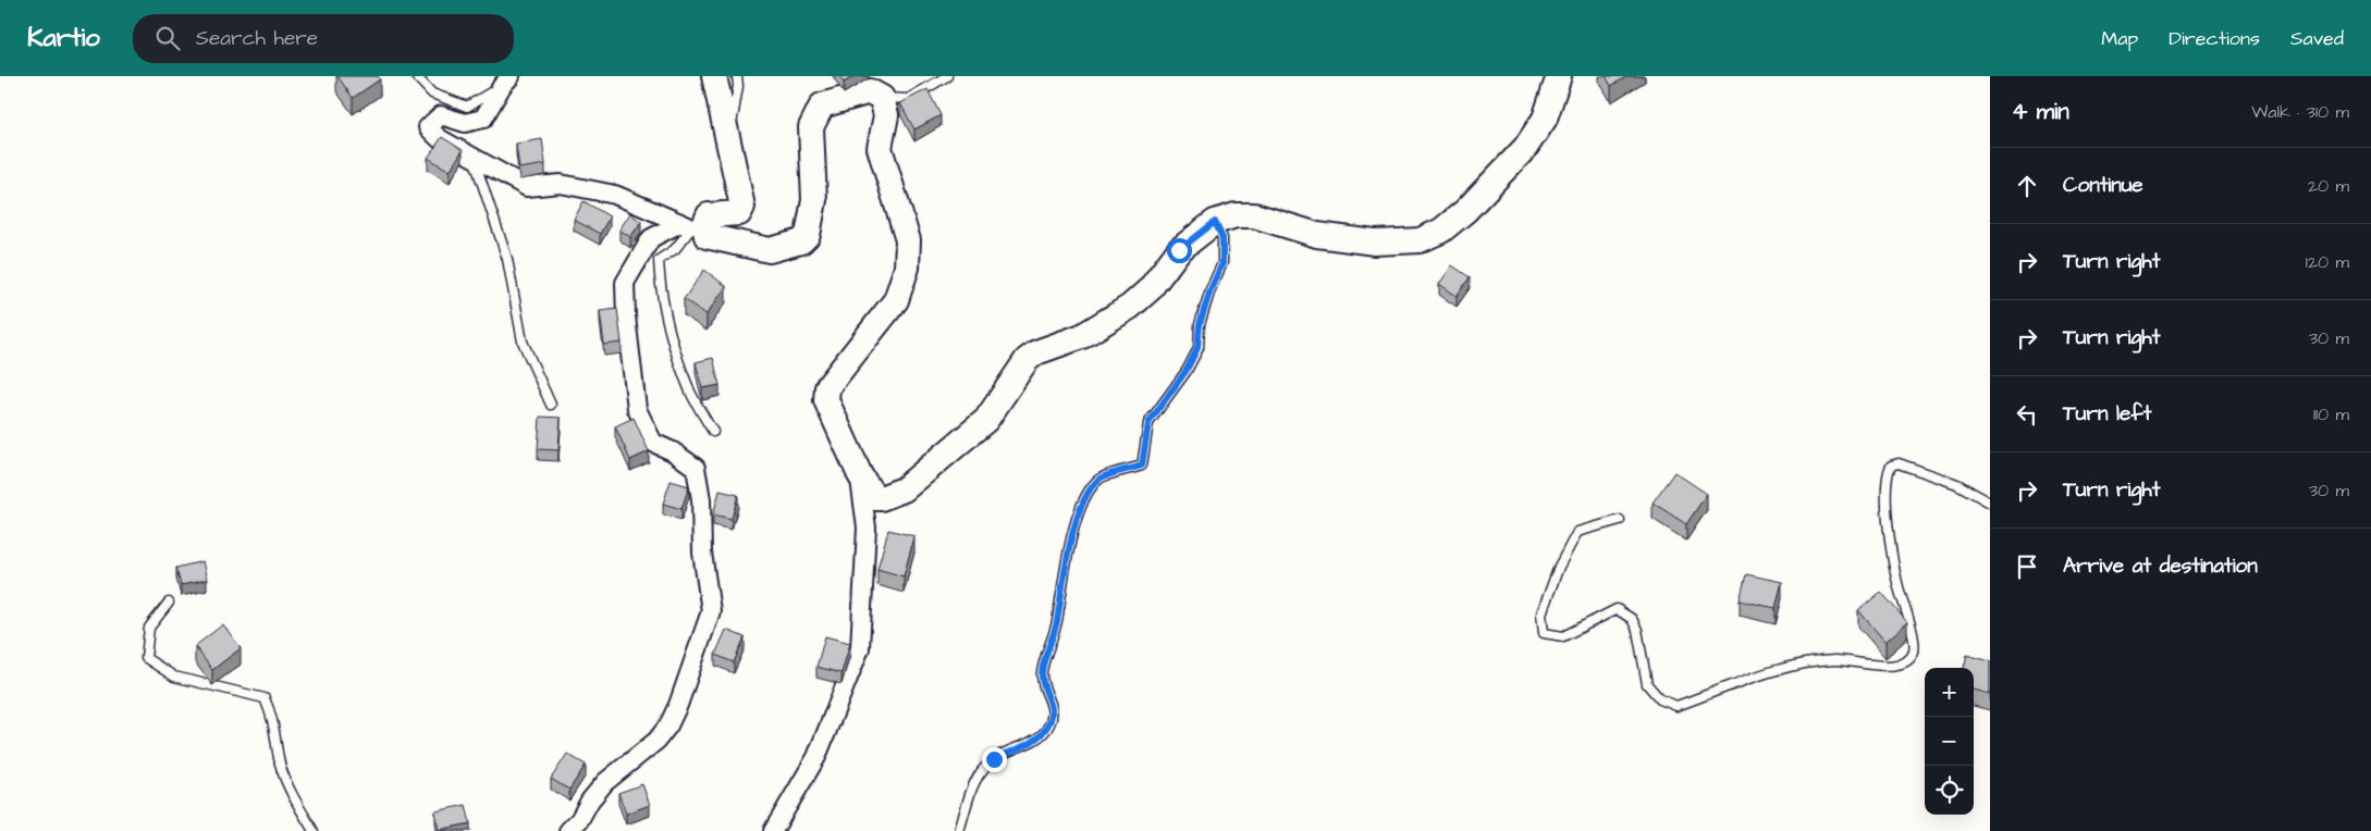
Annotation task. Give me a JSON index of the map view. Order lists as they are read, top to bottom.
{
  "page": {
    "header": "Kartio",
    "search": "Search here",
    "nav": ["Map", "Directions", "Saved"],
    "heading": ["4 min", "Walk · 310 m"],
    "list": [
      ["Continue", "20 m"],
      ["Turn right", "120 m"],
      ["Turn right", "30 m"],
      ["Turn left", "110 m"],
      ["Turn right", "30 m"],
      "Arrive at destination"
    ],
    "map_buttons": ["+", "−"]
  }
}
